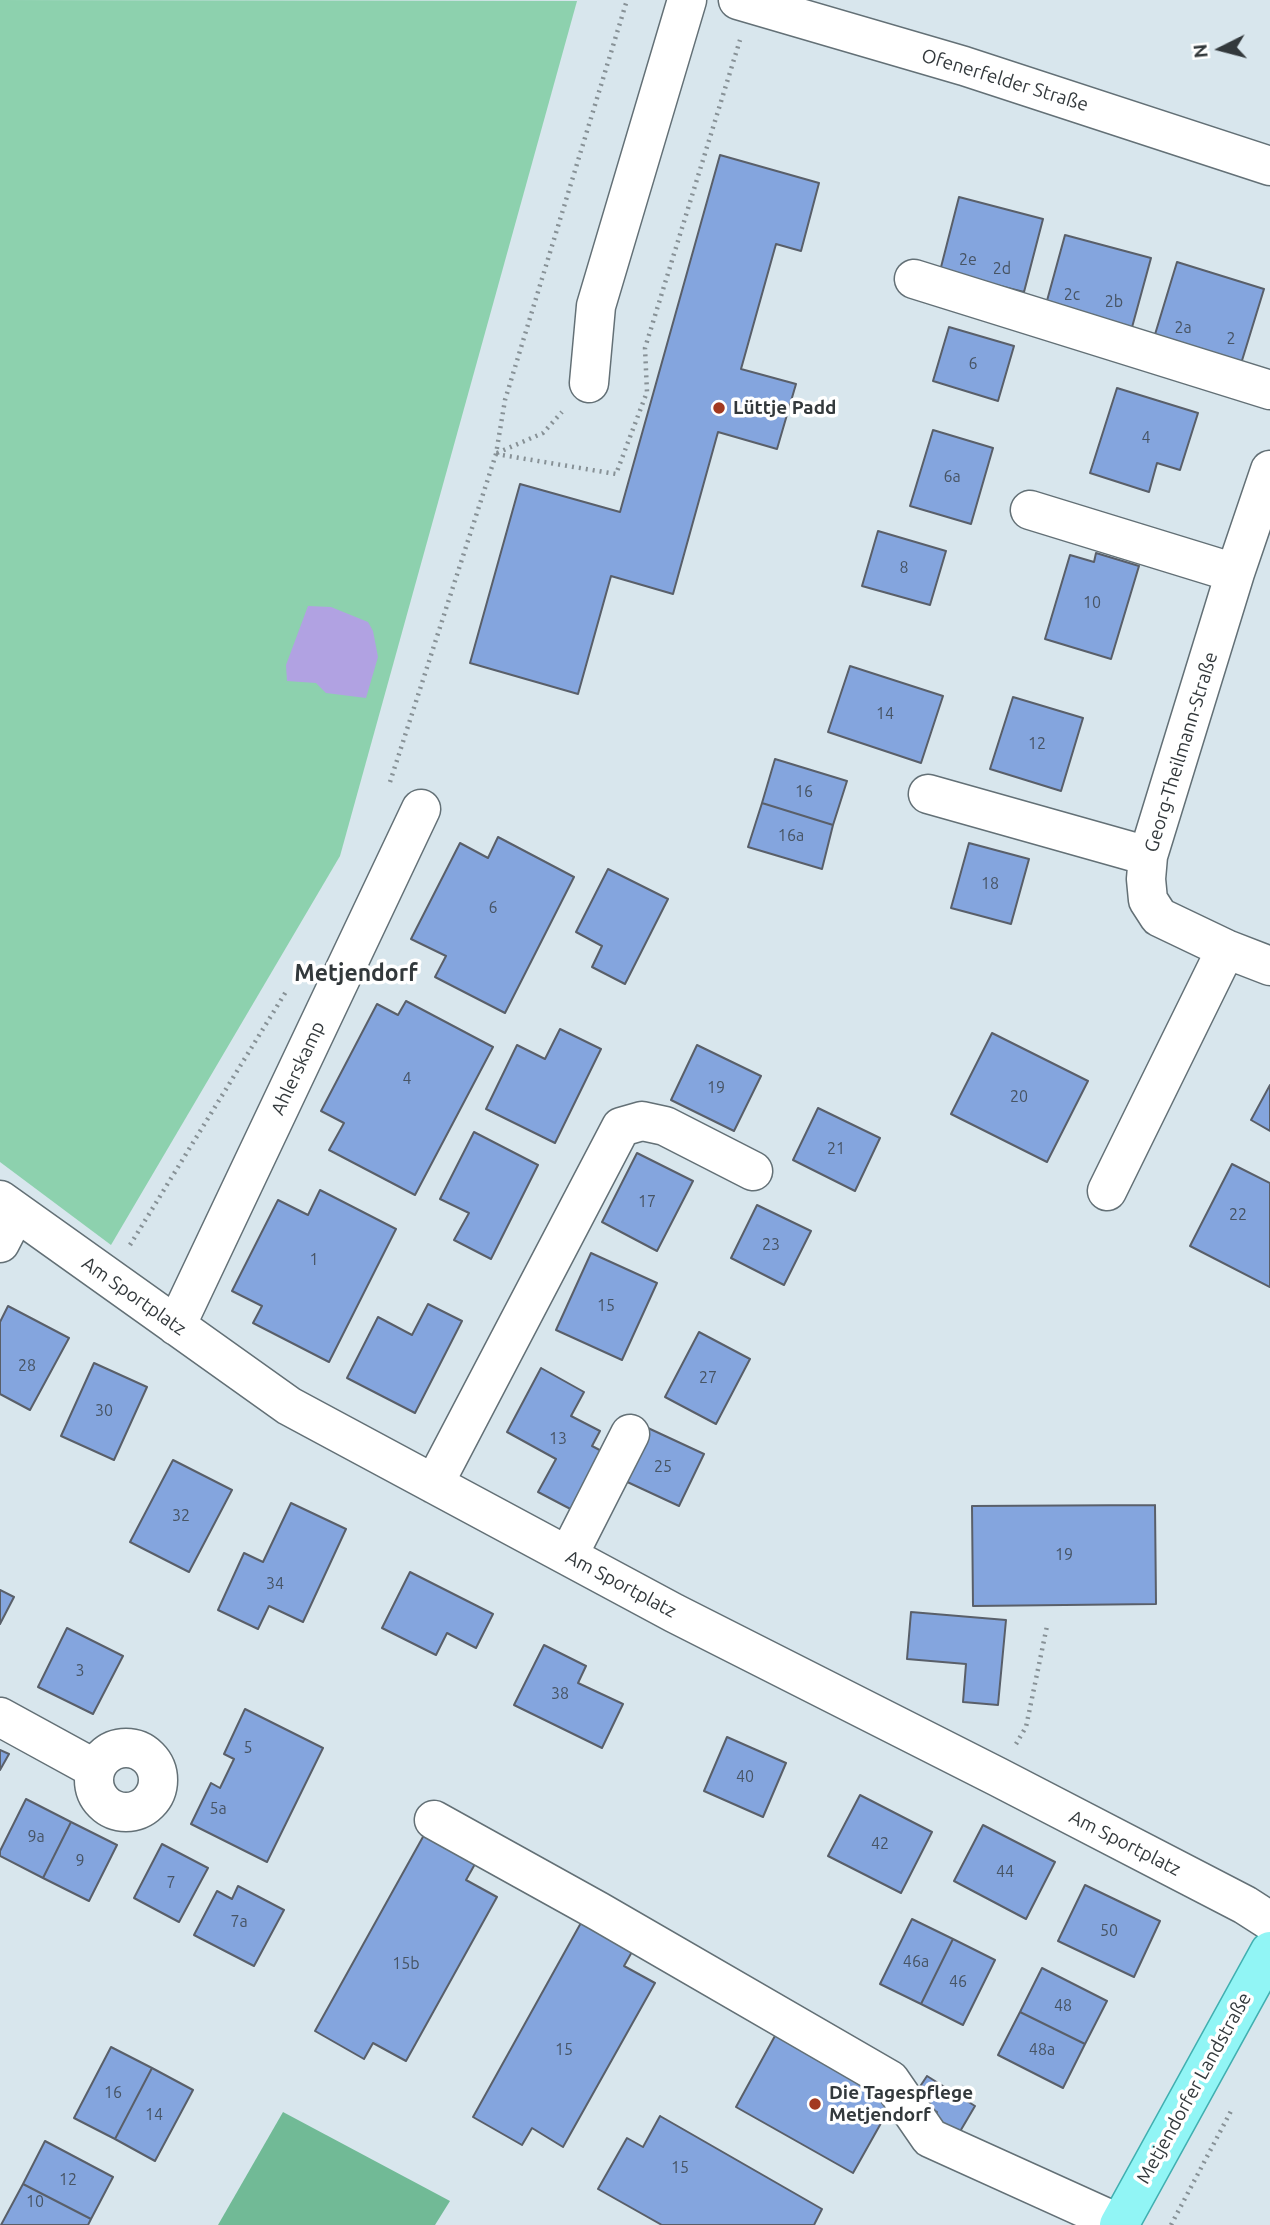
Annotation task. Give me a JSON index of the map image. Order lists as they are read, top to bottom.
{
  "streets": {
    "main road": ["Metjendorfer Landstraße"],
    "street": [
      "Ofenerfelder Straße",
      "Georg-Theilmann-Straße",
      "Ahlerskamp",
      "Am Sportplatz"
    ]
  },
  "crossings": [
    ["Ahlerskamp", "Am Sportplatz"]
  ],
  "districts": ["Metjendorf"],
  "places": ["Lüttje Padd", "Die Tagespflege Metjendorf"],
  "house_numbers": [
    "2e",
    "2d",
    "2c",
    "2b",
    "2a",
    "2",
    "6",
    "4",
    "6a",
    "8",
    "10",
    "14",
    "12",
    "16",
    "16a",
    "18",
    "6",
    "4",
    "19",
    "20",
    "21",
    "17",
    "22",
    "23",
    "1",
    "15",
    "28",
    "27",
    "30",
    "13",
    "25",
    "32",
    "19",
    "34",
    "3",
    "38",
    "5",
    "40",
    "5a",
    "9a",
    "42",
    "9",
    "44",
    "7",
    "7a",
    "50",
    "46a",
    "15b",
    "46",
    "48",
    "15",
    "48a",
    "16",
    "14",
    "15",
    "12",
    "10"
  ],
  "north": "left"
}
